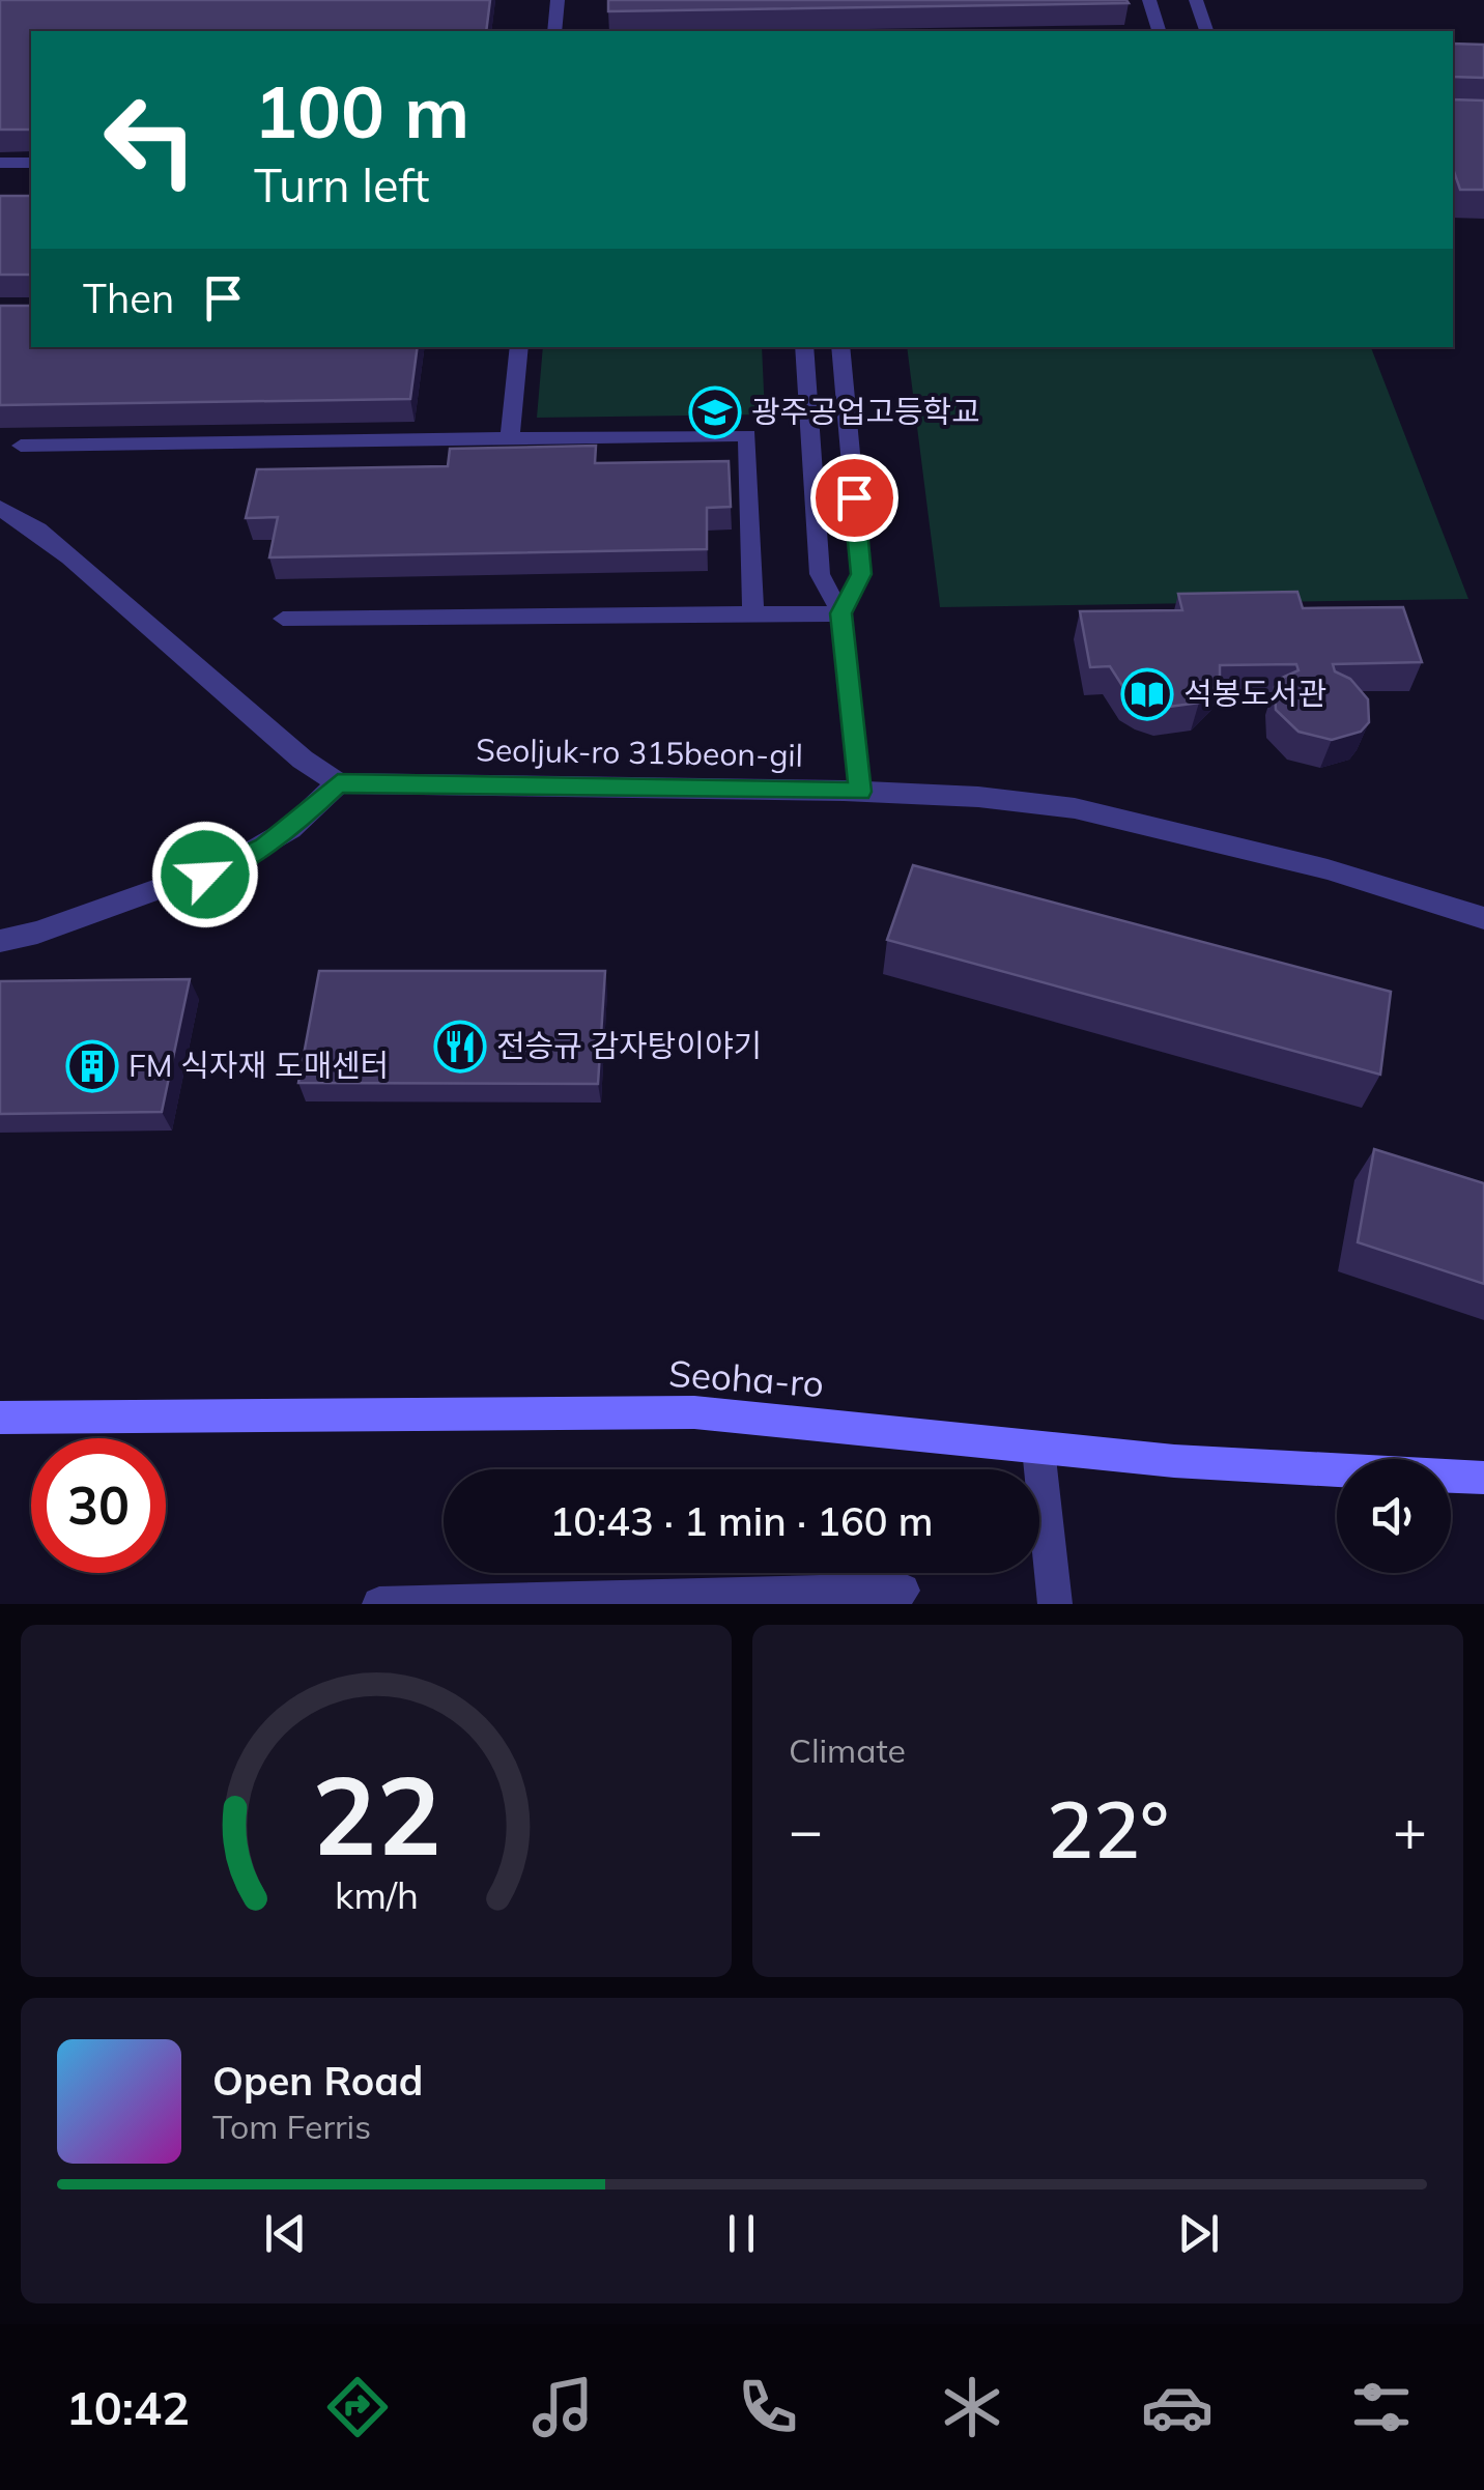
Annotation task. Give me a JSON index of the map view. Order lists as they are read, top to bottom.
{
  "streets": {
    "main road": ["Seoha-ro"],
    "street": ["Seoljuk-ro 315beon-gil"]
  },
  "places": {
    "school or university": ["광주공업고등학교"],
    "library": ["석봉도서관"],
    "restaurant": ["전승규 감자탕이야기"],
    "building": ["FM 식자재 도매센터"]
  },
  "page": {
    "turn": ["100 m", "Turn left"],
    "then": "Then",
    "limit": "30",
    "trip": "10:43 · 1 min · 160 m",
    "tile": "Climate",
    "heat": ["−", "22°", "+"],
    "song": ["Open Road", "Tom Ferris"],
    "tabs": "10:42",
    "gauge": ["22", "km/h"]
  }
}
